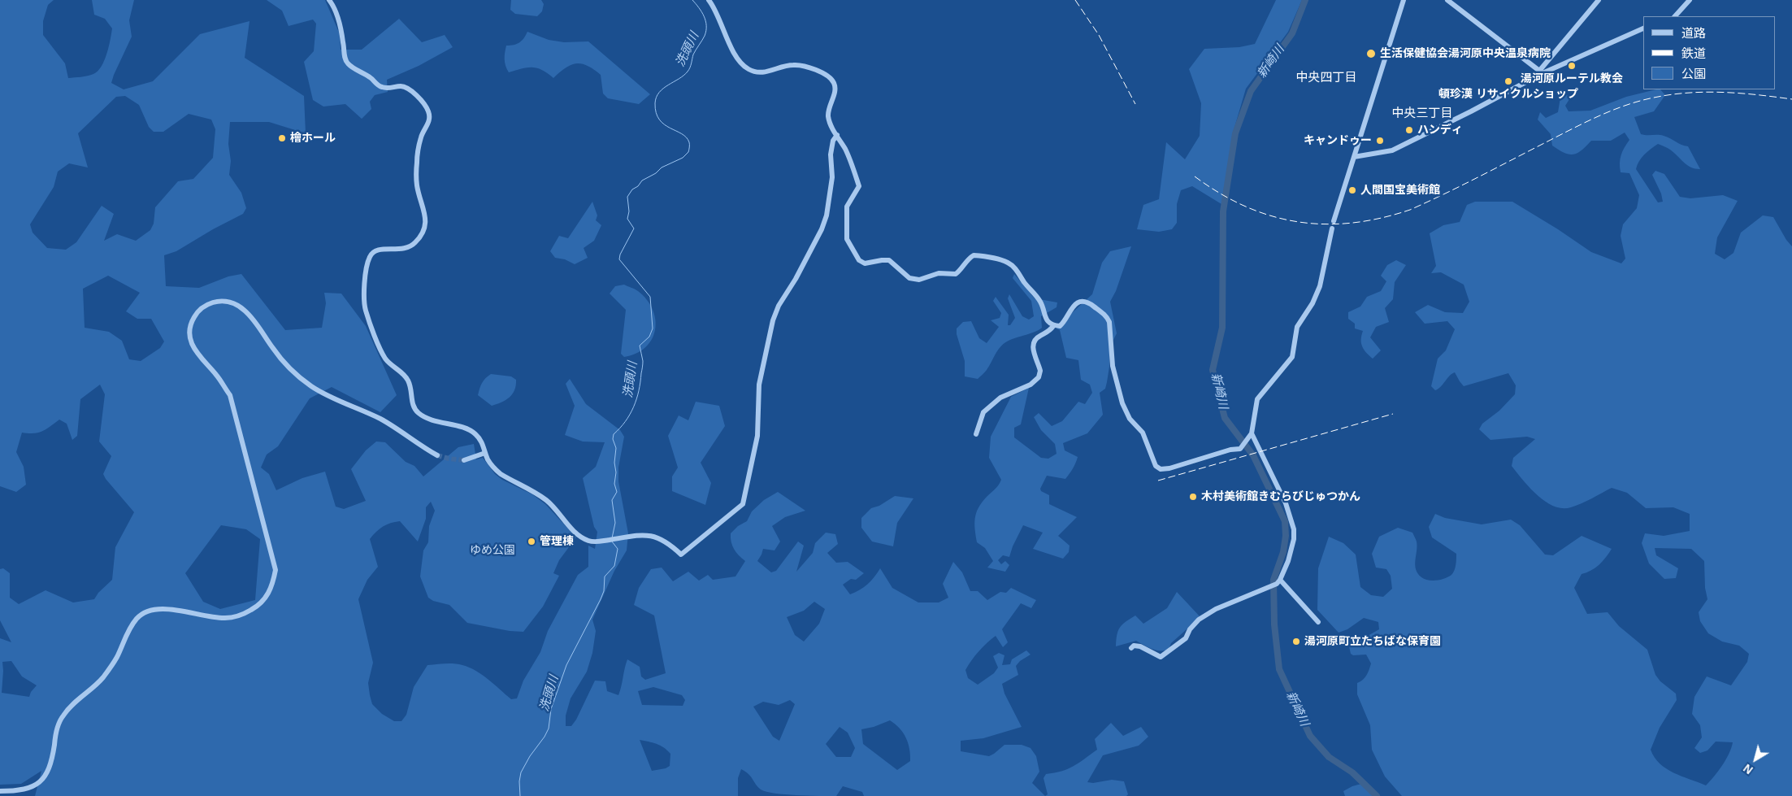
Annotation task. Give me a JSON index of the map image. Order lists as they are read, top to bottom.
{
  "districts": ["中央四丁目", "中央三丁目"],
  "water": ["洗頭川", "新崎川"],
  "parks": ["ゆめ公園"],
  "places": [
    "生活保健協会湯河原中央温泉病院",
    "湯河原ルーテル教会",
    "頓珍漢 リサイクルショップ",
    "ハンディ",
    "檜ホール",
    "キャンドゥー",
    "人間国宝美術館",
    "木村美術館きむらびじゅつかん",
    "管理棟",
    "湯河原町立たちばな保育園"
  ],
  "legend": ["道路", "鉄道", "公園"],
  "north": "bottom left"
}
